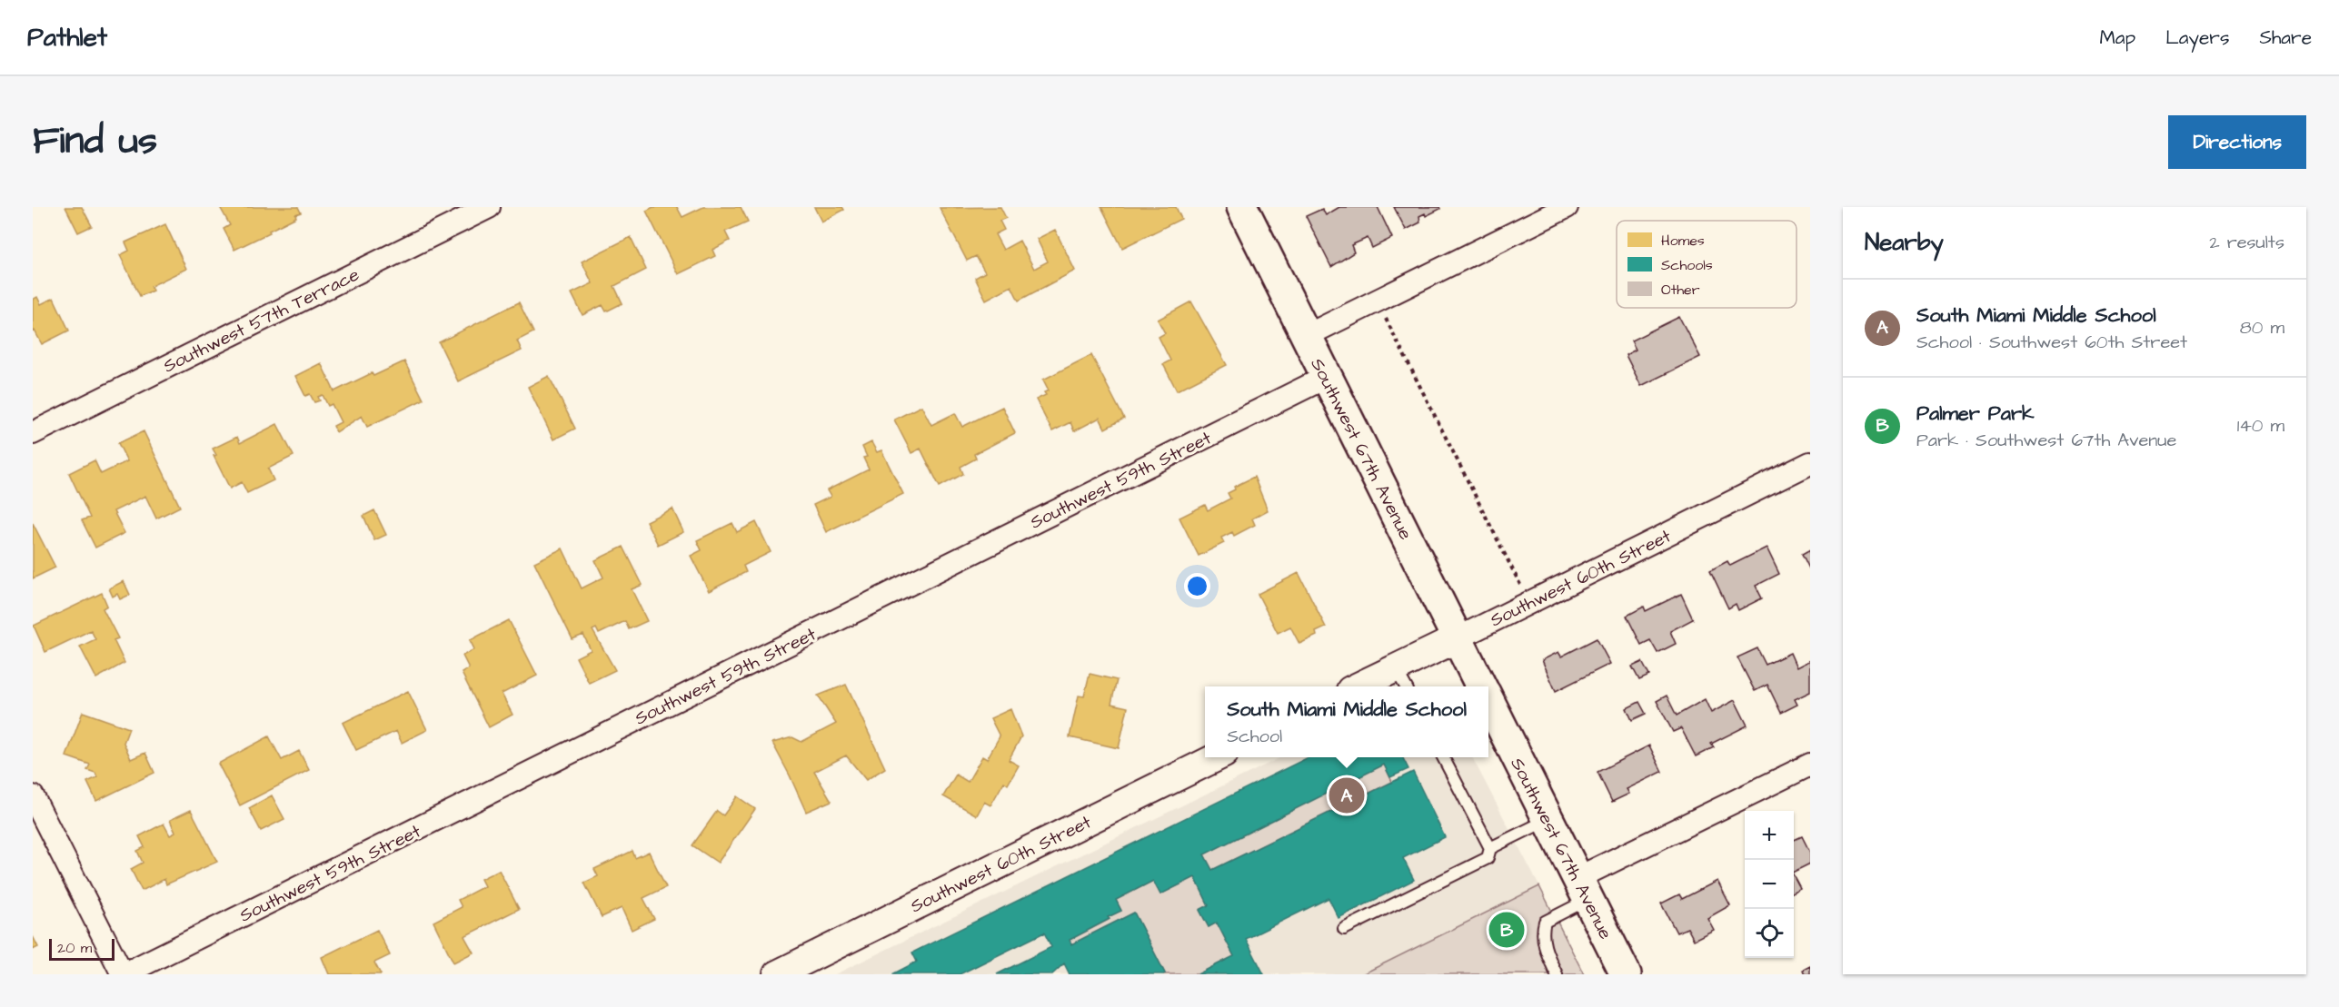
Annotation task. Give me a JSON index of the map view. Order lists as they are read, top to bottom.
{
  "streets": {
    "main road": ["Southwest 67th Avenue"],
    "street": ["Southwest 57th Terrace", "Southwest 59th Street", "Southwest 60th Street"]
  },
  "crossings": [
    ["Southwest 67th Avenue", "Southwest 59th Street"],
    ["Southwest 67th Avenue", "Southwest 60th Street"]
  ],
  "legend": ["Homes", "Schools", "Other"],
  "scale_bar": "20 m",
  "page": {
    "header": "Pathlet",
    "nav": ["Map", "Layers", "Share"],
    "title": "Find us",
    "buttons": "Directions",
    "heading": ["Nearby", "2 results"],
    "list": [
      {
        "mark": "A",
        "name": "South Miami Middle School",
        "note": "School · Southwest 60th Street",
        "value": "80 m"
      },
      {
        "mark": "B",
        "name": "Palmer Park",
        "note": "Park · Southwest 67th Avenue",
        "value": "140 m"
      }
    ],
    "popup": ["South Miami Middle School", "School"],
    "pins": ["A", "B"],
    "map_buttons": ["+", "−"],
    "scale": "20 m"
  }
}
